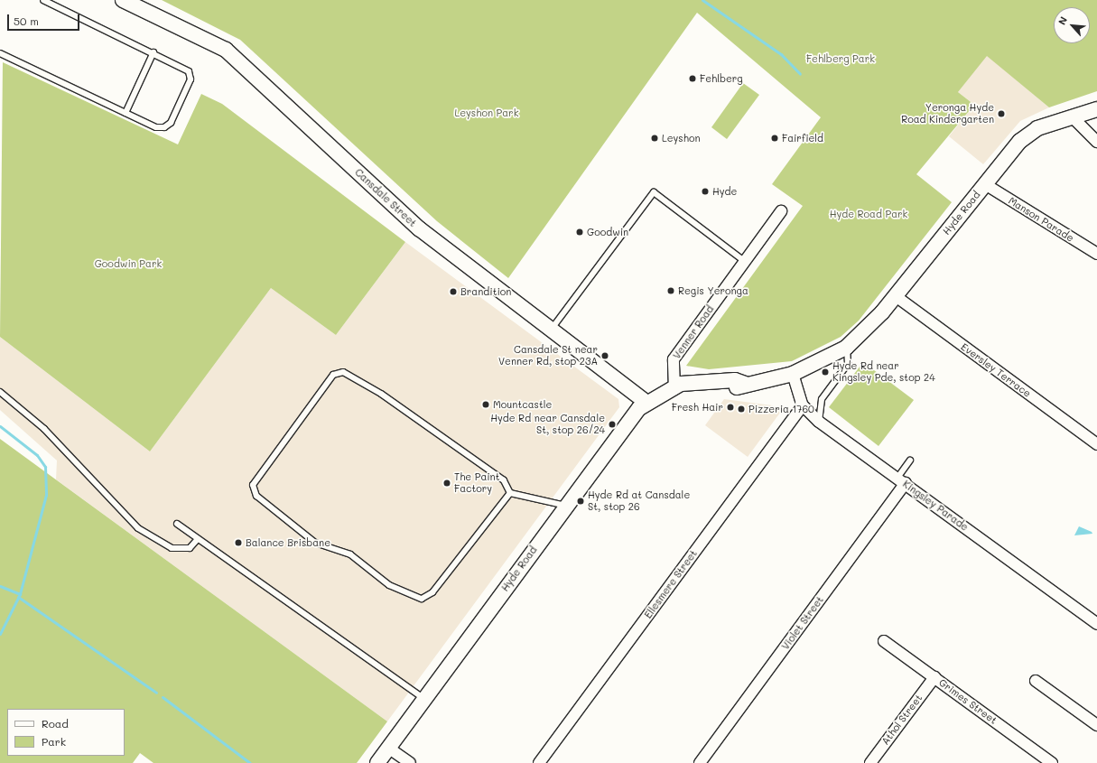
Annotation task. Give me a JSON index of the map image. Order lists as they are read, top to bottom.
{
  "streets": {
    "street": [
      "Cansdale Street",
      "Hyde Road",
      "Manson Parade",
      "Venner Road",
      "Eversley Terrace",
      "Kingsley Parade",
      "Ellesmere Street",
      "Violet Street",
      "Grimes Street",
      "Athol Street"
    ]
  },
  "crossings": [
    ["Cansdale Street", "Hyde Road"],
    ["Hyde Road", "Manson Parade"],
    ["Hyde Road", "Venner Road"],
    ["Hyde Road", "Eversley Terrace"],
    ["Hyde Road", "Kingsley Parade"],
    ["Kingsley Parade", "Ellesmere Street"],
    ["Kingsley Parade", "Violet Street"],
    ["Grimes Street", "Athol Street"]
  ],
  "parks": [
    "Fehlberg Park",
    "Leyshon Park",
    "Hyde Road Park",
    "Goodwin Park"
  ],
  "places": [
    "Fehlberg",
    "Yeronga Hyde Road Kindergarten",
    "Leyshon",
    "Fairfield",
    "Hyde",
    "Goodwin",
    "Regis Yeronga",
    "Brandition",
    "Cansdale St near Venner Rd, stop 23A",
    "Hyde Rd near Kingsley Pde, stop 24",
    "Mountcastle",
    "Fresh Hair",
    "Pizzeria 1760",
    "Hyde Rd near Cansdale St, stop 26/24",
    "The Paint Factory",
    "Hyde Rd at Cansdale St, stop 26",
    "Balance Brisbane"
  ],
  "legend": ["Road", "Park"],
  "scale_bar": "50 m",
  "north": "top left"
}
